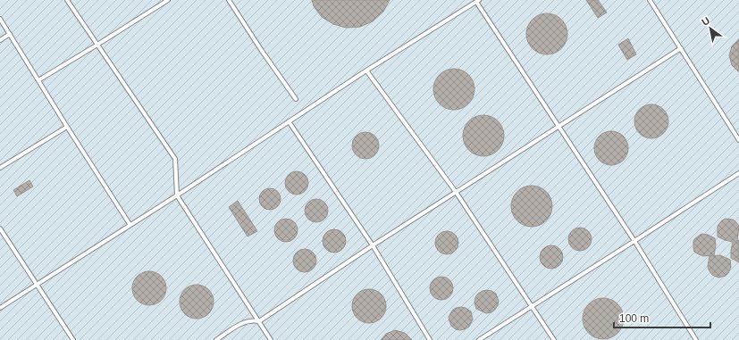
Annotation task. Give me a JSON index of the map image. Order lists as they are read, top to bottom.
{
  "scale_bar": "100 m",
  "north": "top left"
}
